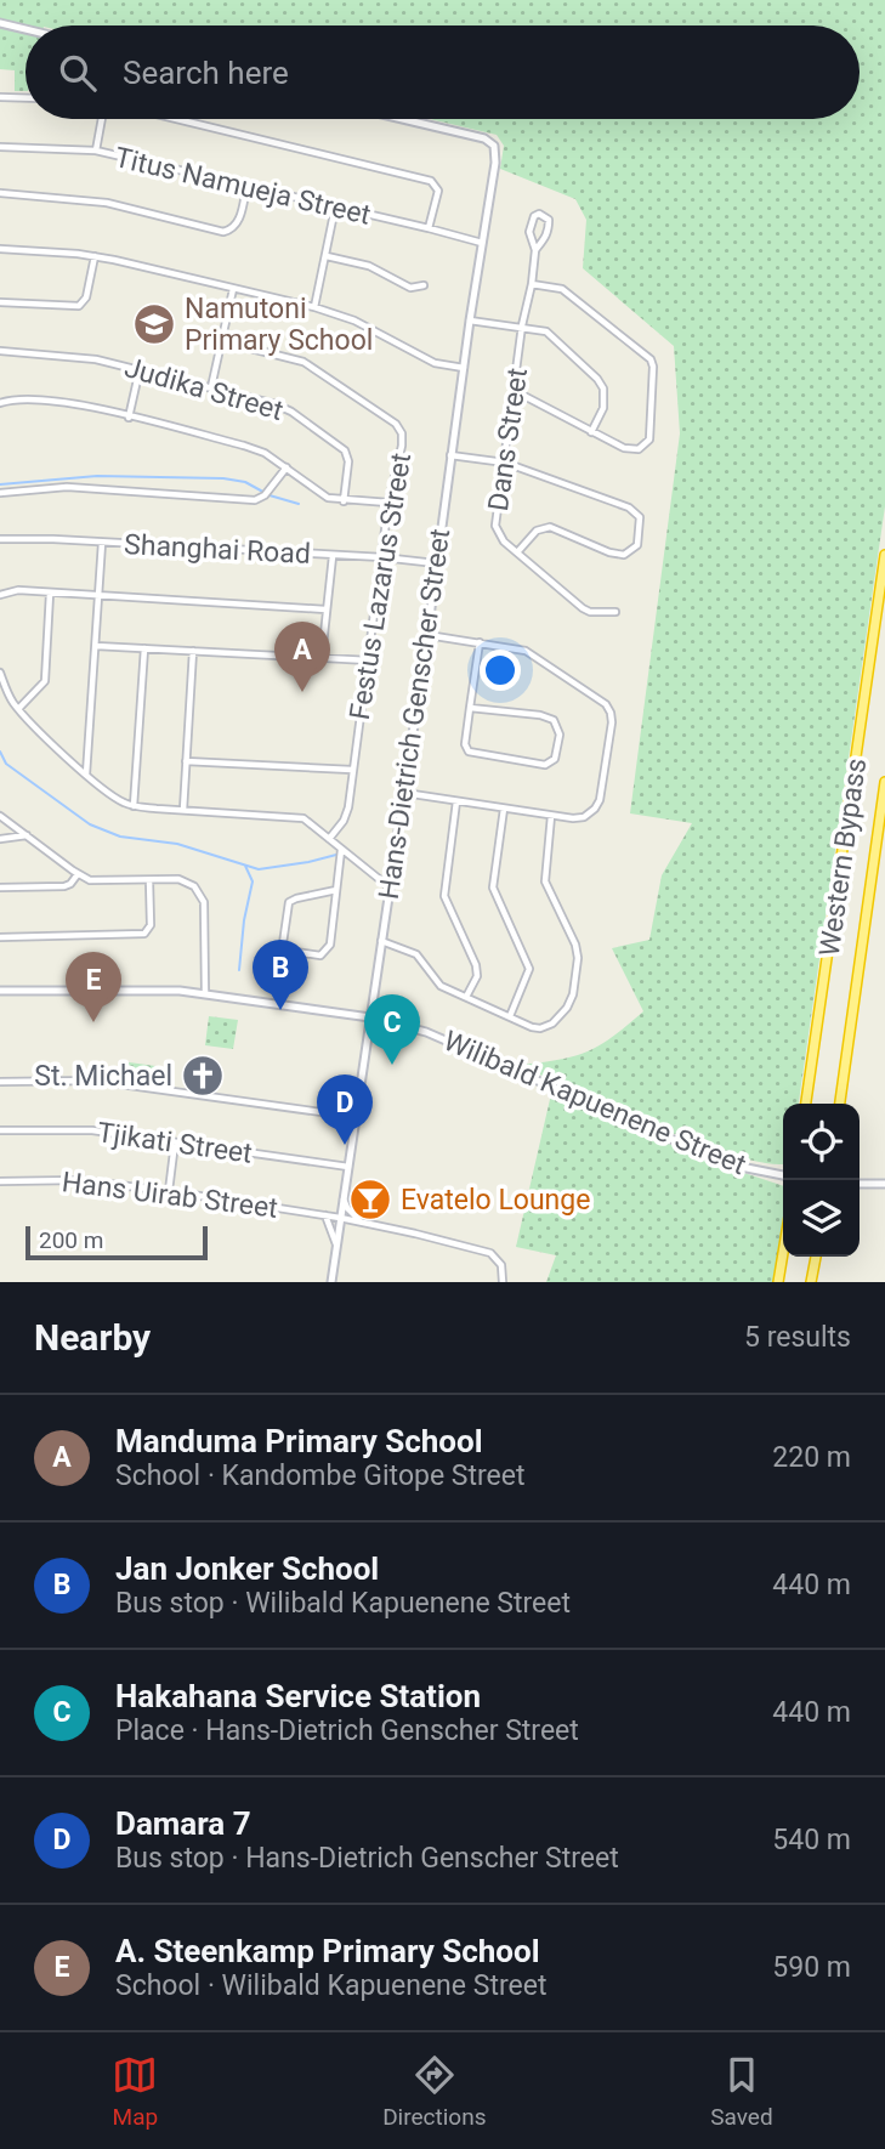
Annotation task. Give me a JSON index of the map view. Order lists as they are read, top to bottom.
{
  "streets": {
    "highway": ["Western Bypass"],
    "street": [
      "Titus Namueja Street",
      "Judika Street",
      "Dans Street",
      "Shanghai Road",
      "Festus Lazarus Street",
      "Hans-Dietrich Genscher Street",
      "Wilibald Kapuenene Street",
      "Tjikati Street",
      "Hans Uirab Street"
    ]
  },
  "crossings": [
    ["Titus Namueja Street", "Hans-Dietrich Genscher Street"],
    ["Shanghai Road", "Festus Lazarus Street"],
    ["Shanghai Road", "Hans-Dietrich Genscher Street"],
    ["Hans-Dietrich Genscher Street", "Wilibald Kapuenene Street"],
    ["Hans-Dietrich Genscher Street", "Tjikati Street"],
    ["Hans-Dietrich Genscher Street", "Hans Uirab Street"]
  ],
  "places": {
    "school or university": ["Namutoni Primary School"],
    "church": ["St. Michael"],
    "bar": ["Evatelo Lounge"]
  },
  "scale_bar": "200 m",
  "page": {
    "search": "Search here",
    "pins": [
      "A",
      "B",
      "E",
      "C",
      "D"
    ],
    "scale": "200 m",
    "heading": ["Nearby", "5 results"],
    "list": [
      {
        "mark": "A",
        "name": "Manduma Primary School",
        "note": "School · Kandombe Gitope Street",
        "value": "220 m"
      },
      {
        "mark": "B",
        "name": "Jan Jonker School",
        "note": "Bus stop · Wilibald Kapuenene Street",
        "value": "440 m"
      },
      {
        "mark": "C",
        "name": "Hakahana Service Station",
        "note": "Place · Hans-Dietrich Genscher Street",
        "value": "440 m"
      },
      {
        "mark": "D",
        "name": "Damara 7",
        "note": "Bus stop · Hans-Dietrich Genscher Street",
        "value": "540 m"
      },
      {
        "mark": "E",
        "name": "A. Steenkamp Primary School",
        "note": "School · Wilibald Kapuenene Street",
        "value": "590 m"
      }
    ],
    "nav": ["Map", "Directions", "Saved"]
  }
}
